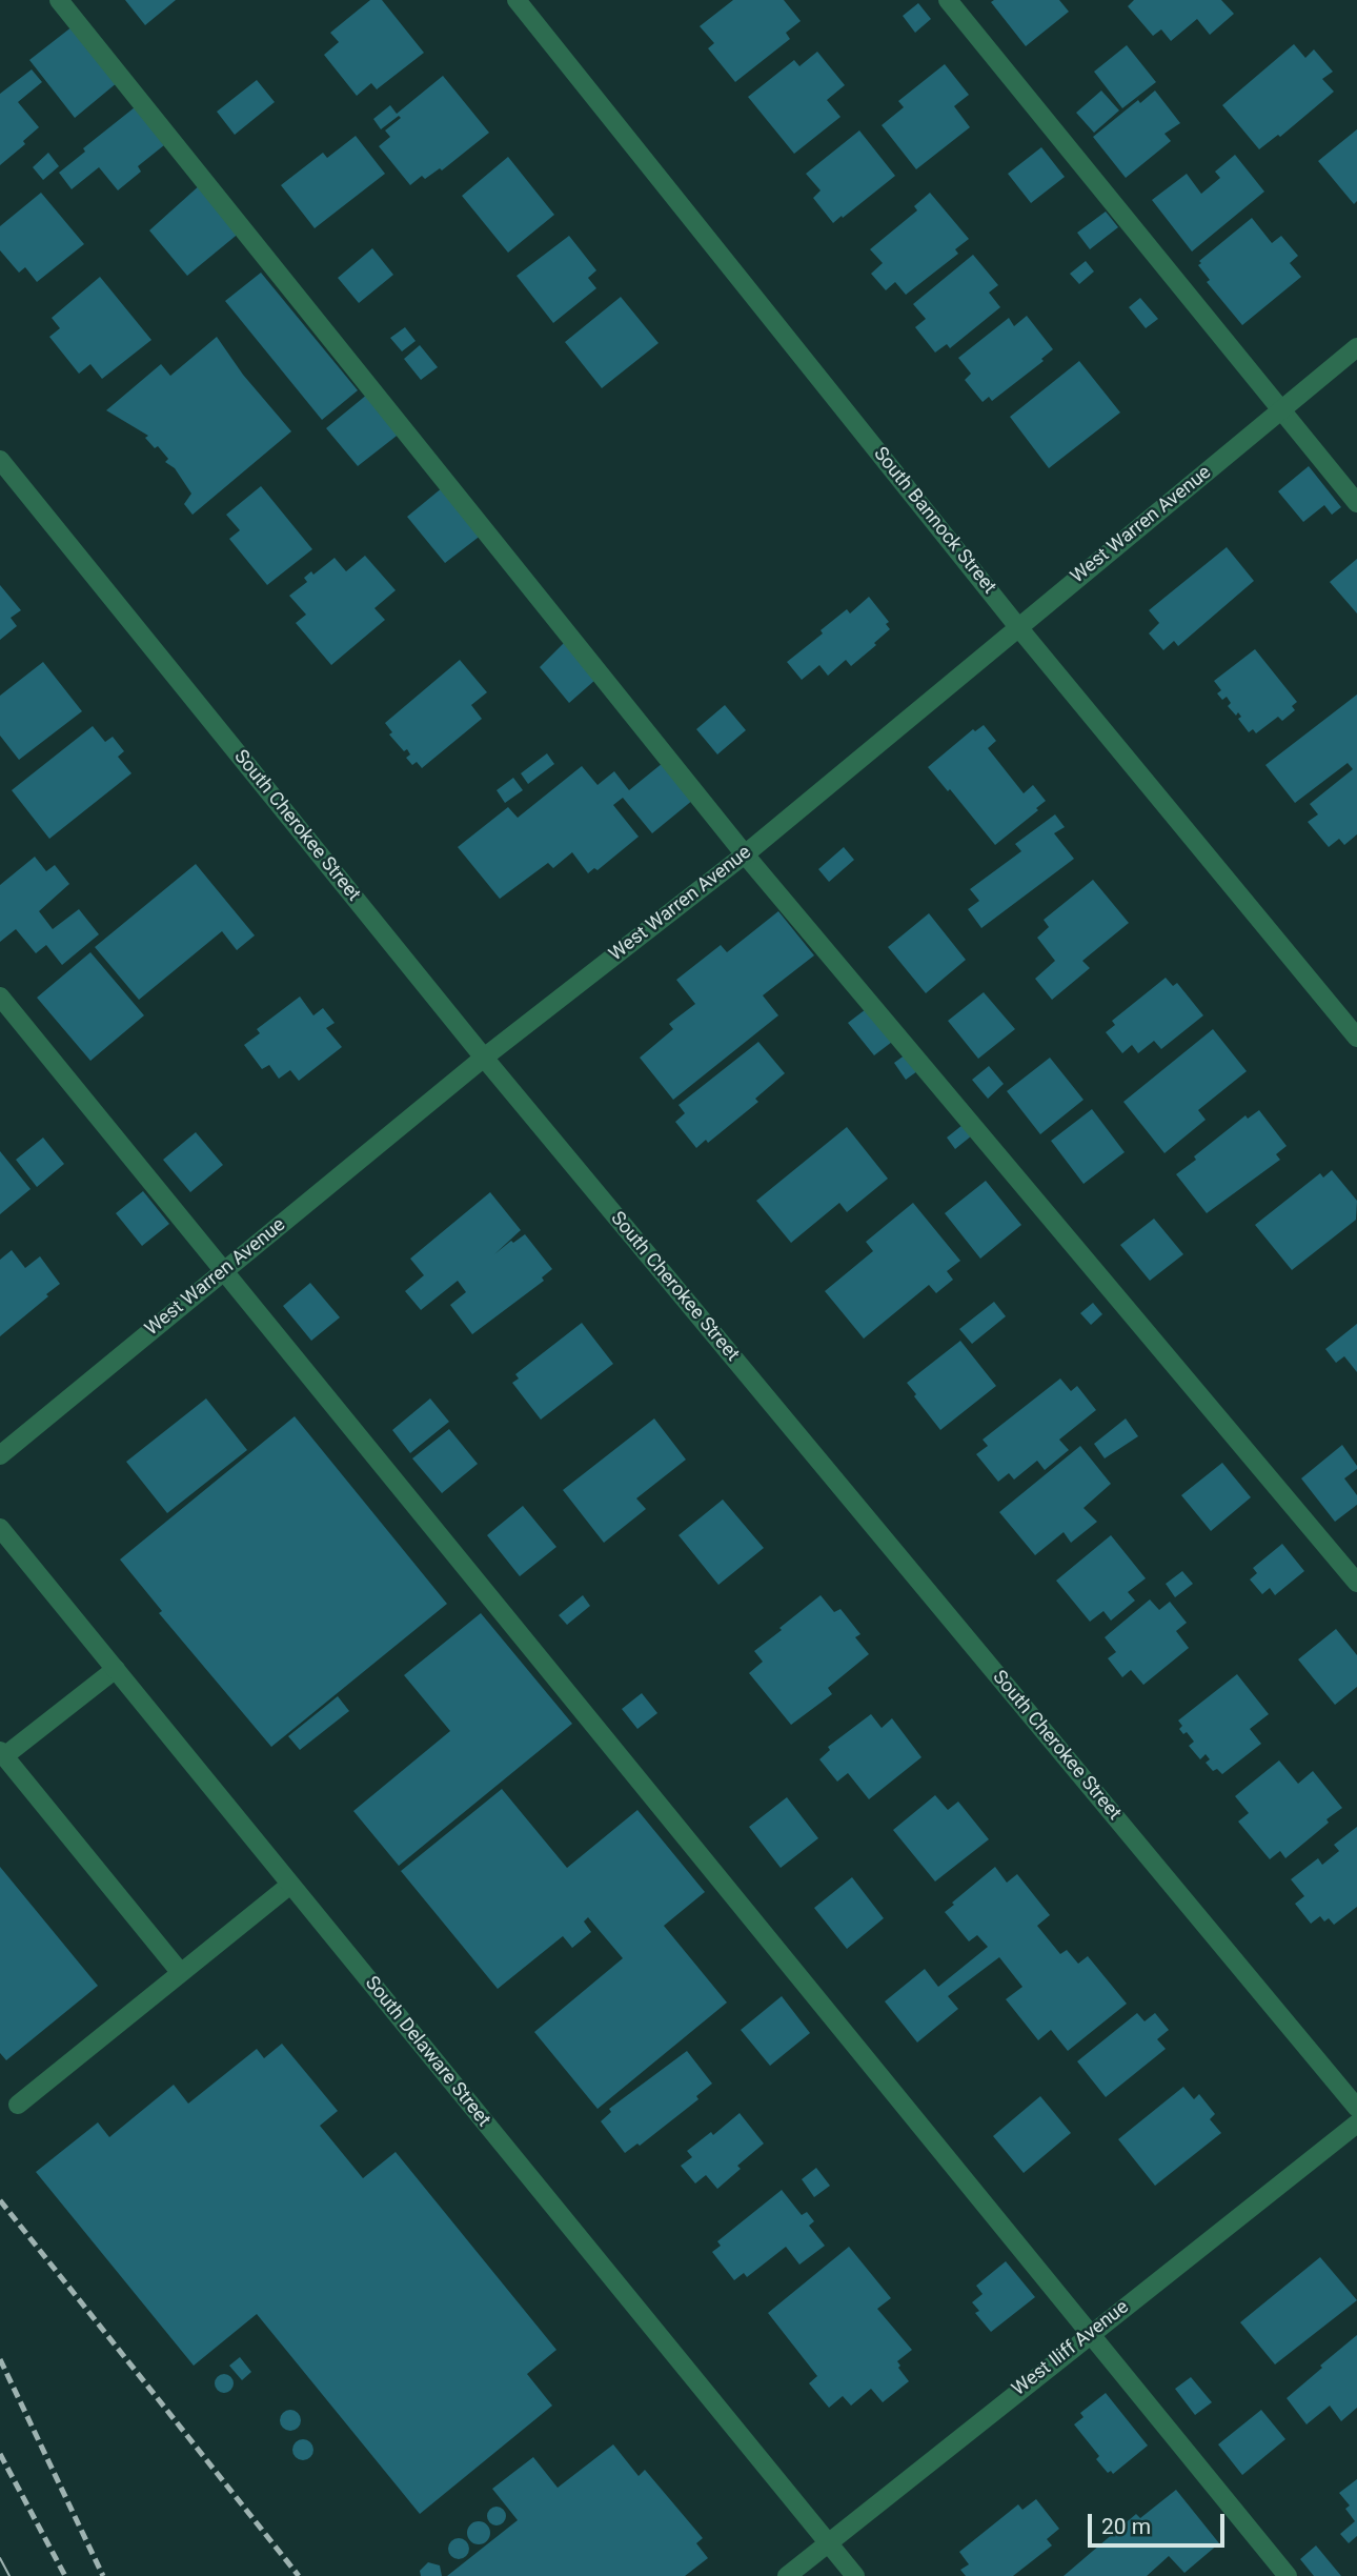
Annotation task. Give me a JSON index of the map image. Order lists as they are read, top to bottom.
{
  "streets": {
    "street": [
      "South Bannock Street",
      "West Warren Avenue",
      "South Cherokee Street",
      "South Delaware Street",
      "West Iliff Avenue"
    ]
  },
  "crossings": [
    ["South Bannock Street", "West Warren Avenue"],
    ["West Warren Avenue", "South Cherokee Street"],
    ["South Delaware Street", "West Iliff Avenue"]
  ],
  "scale_bar": "20 m"
}
